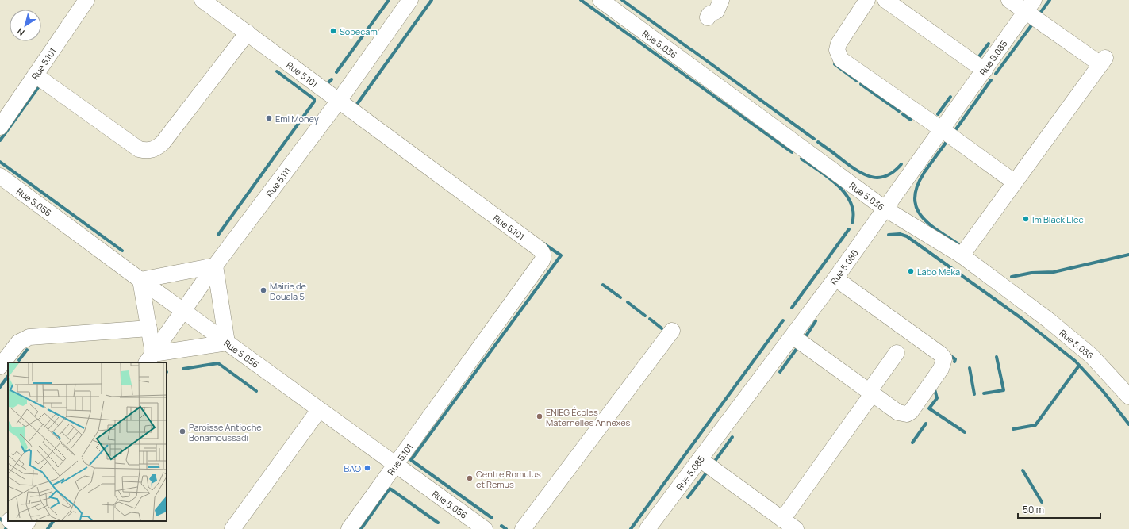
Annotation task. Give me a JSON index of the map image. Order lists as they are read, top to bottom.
{
  "streets": {
    "street": [
      "Rue 5.036",
      "Rue 5.085",
      "Rue 5.101",
      "Rue 5.111",
      "Rue 5.056"
    ]
  },
  "crossings": [
    ["Rue 5.036", "Rue 5.085"],
    ["Rue 5.101", "Rue 5.111"],
    ["Rue 5.101", "Rue 5.056"],
    ["Rue 5.111", "Rue 5.056"]
  ],
  "places": [
    "Sopecam",
    "Emi Money",
    "Im Black Elec",
    "Labo Meka",
    "Mairie de Douala 5",
    "ENIEG Écoles Maternelles Annexes",
    "Paroisse Antioche Bonamoussadi",
    "BAO",
    "Centre Romulus et Remus"
  ],
  "scale_bar": "50 m",
  "north": "bottom left"
}
